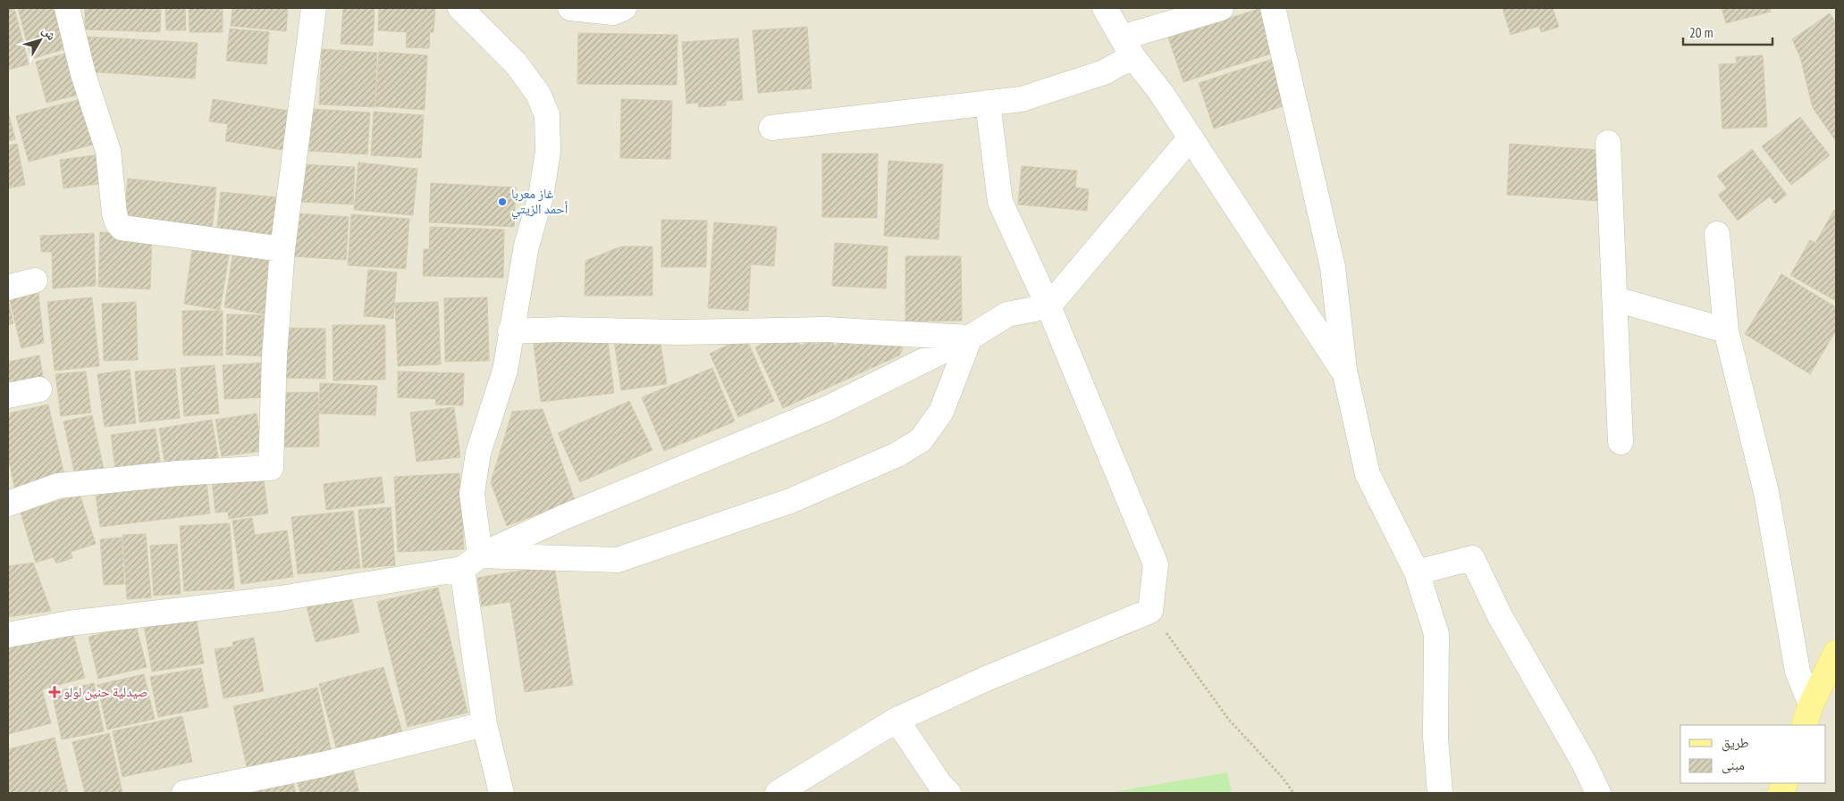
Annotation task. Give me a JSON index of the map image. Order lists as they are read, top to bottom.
{
  "places": {
    "other": ["غاز معربا أحمد الزيتي"],
    "health": ["صيدلية حنين لولو"]
  },
  "legend": ["طريق", "مبنى"],
  "scale_bar": "20 m",
  "north": "top right"
}
